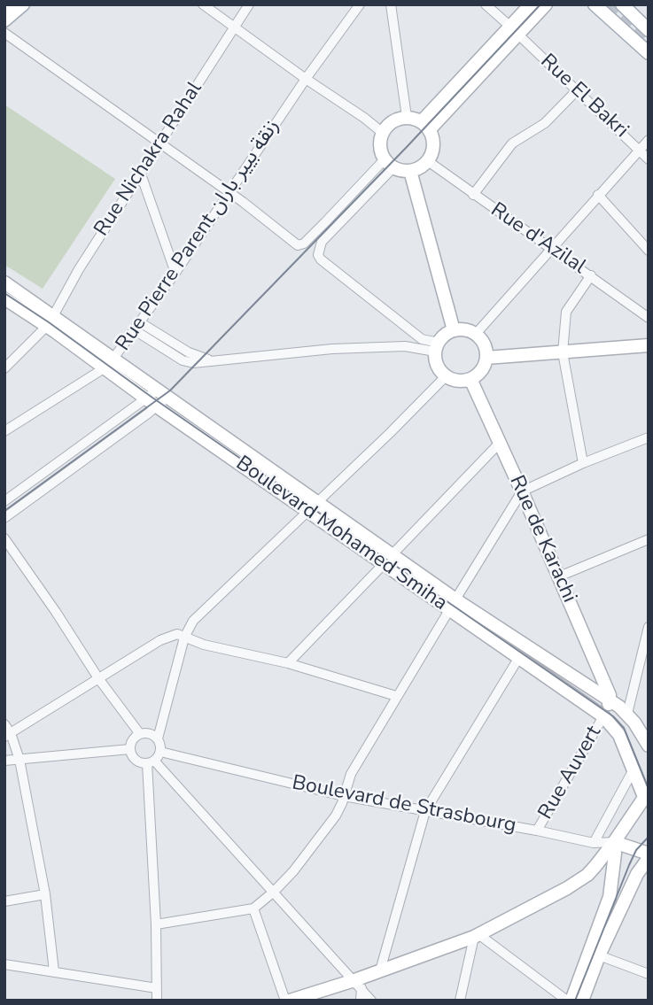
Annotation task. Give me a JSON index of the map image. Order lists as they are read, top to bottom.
{
  "streets": {
    "street": [
      "Rue El Bakri",
      "Rue Nichakra Rahal",
      "Rue Pierre Parent زنقة بيير باران",
      "Rue d'Azilal",
      "Boulevard Mohamed Smiha",
      "Rue de Karachi",
      "Rue Auvert",
      "Boulevard de Strasbourg"
    ]
  },
  "crossings": [
    ["Rue Nichakra Rahal", "Boulevard Mohamed Smiha"],
    ["Rue Pierre Parent زنقة بيير باران", "Boulevard Mohamed Smiha"],
    ["Boulevard Mohamed Smiha", "Rue de Karachi"],
    ["Boulevard Mohamed Smiha", "Rue Auvert"],
    ["Rue Auvert", "Boulevard de Strasbourg"]
  ]
}
